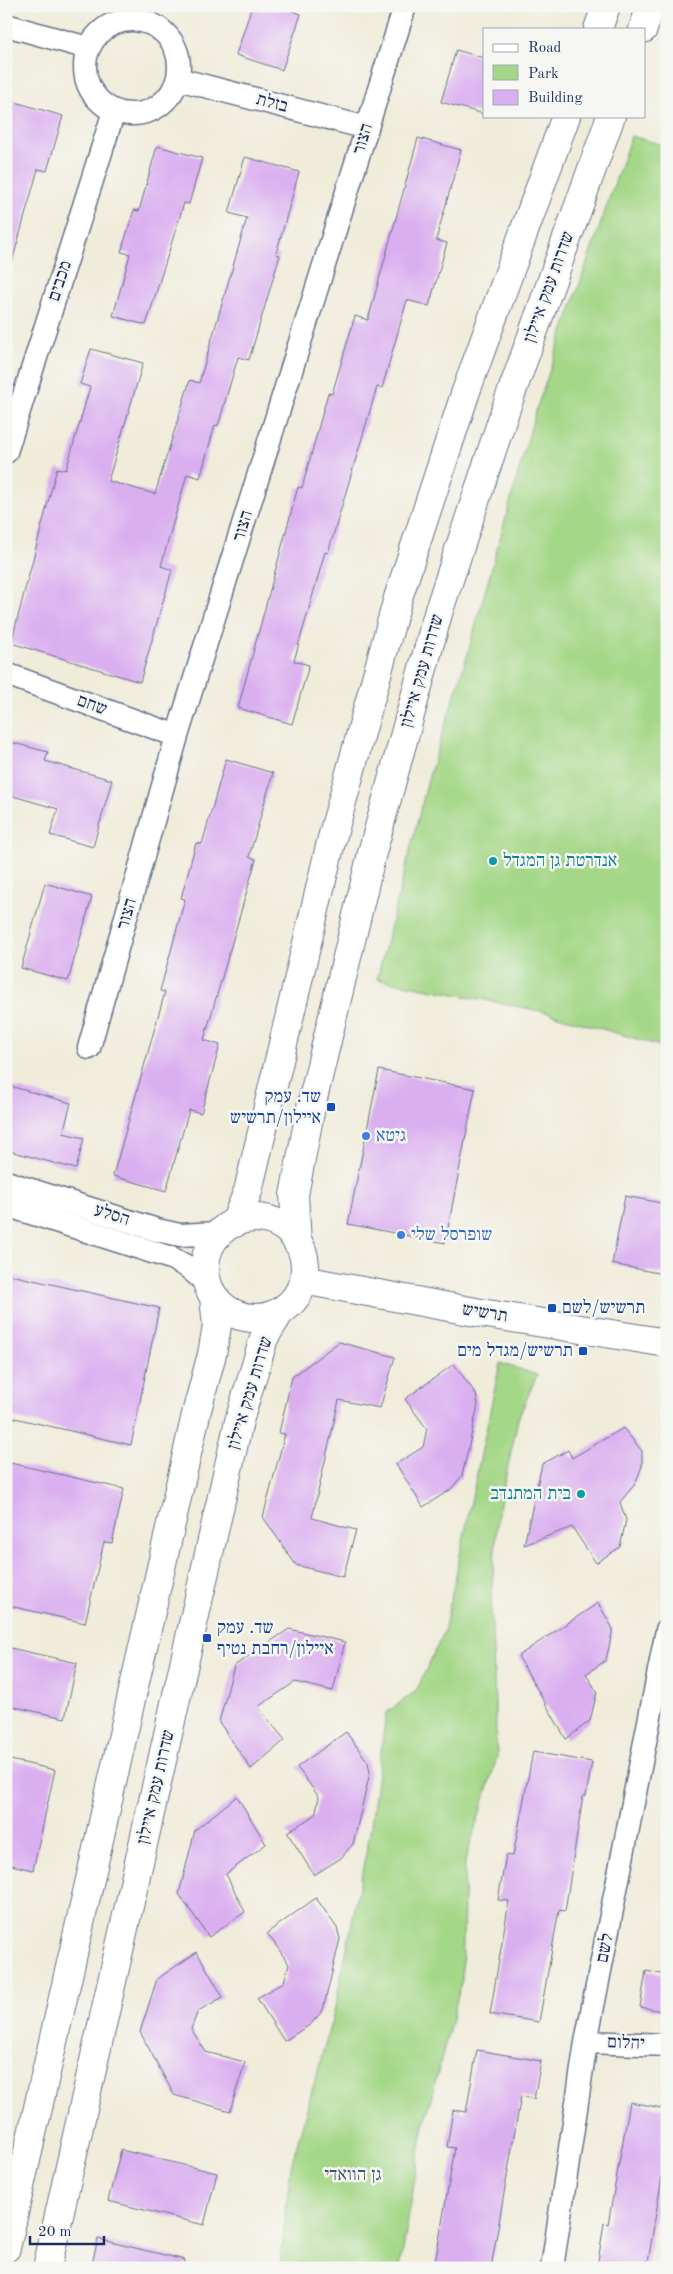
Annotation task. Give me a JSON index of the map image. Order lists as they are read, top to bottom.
{
  "streets": {
    "main road": ["שדרות עמק איילון", "תרשיש"],
    "street": [
      "בזלת",
      "הצור",
      "מכבים",
      "שחם",
      "הסלע",
      "לשם",
      "יהלום"
    ]
  },
  "crossings": [
    ["בזלת", "הצור"],
    ["בזלת", "מכבים"],
    ["הצור", "שחם"],
    ["שדרות עמק איילון", "הסלע"],
    ["שדרות עמק איילון", "תרשיש"],
    ["הסלע", "תרשיש"],
    ["לשם", "יהלום"]
  ],
  "parks": ["גן הוואדי"],
  "places": {
    "other": [
      "אנדרטת גן המגדל",
      "גיטא",
      "שופרסל שלי",
      "בית המתנדב"
    ],
    "transit": [
      "שד. עמק איילון/תרשיש",
      "תרשיש/לשם",
      "תרשיש/מגדל מים",
      "שד. עמק איילון/רחבת נטיף"
    ]
  },
  "legend": ["Road", "Park", "Building"],
  "scale_bar": "20 m"
}
